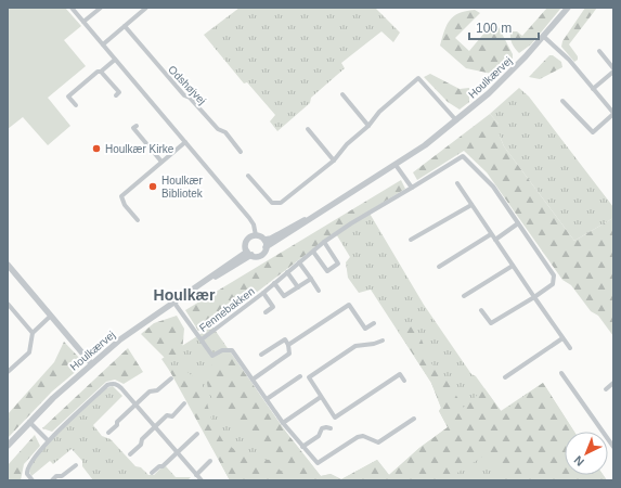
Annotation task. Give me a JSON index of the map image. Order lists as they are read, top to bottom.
{
  "streets": {
    "street": ["Houlkærvej", "Odshøjvej", "Fennebakken"]
  },
  "crossings": [
    ["Houlkærvej", "Fennebakken"]
  ],
  "districts": ["Houlkær"],
  "places": ["Houlkær Kirke", "Houlkær Bibliotek"],
  "scale_bar": "100 m",
  "north": "bottom left"
}
